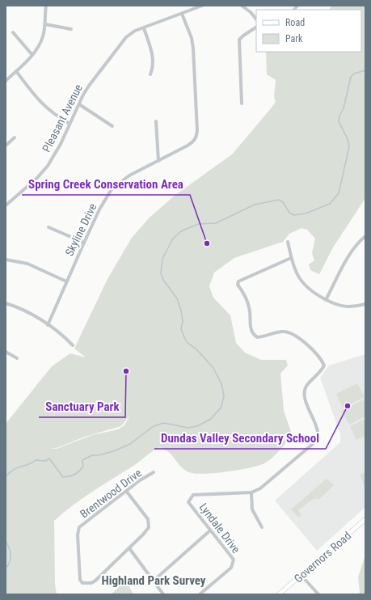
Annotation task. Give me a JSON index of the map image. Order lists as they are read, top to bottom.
{
  "streets": {
    "main road": ["Governors Road"],
    "street": [
      "Pleasant Avenue",
      "Skyline Drive",
      "Brentwood Drive",
      "Lyndale Drive"
    ]
  },
  "crossings": [
    ["Pleasant Avenue", "Skyline Drive"]
  ],
  "districts": ["Highland Park Survey"],
  "places": ["Spring Creek Conservation Area", "Sanctuary Park", "Dundas Valley Secondary School"],
  "legend": ["Road", "Park"]
}
